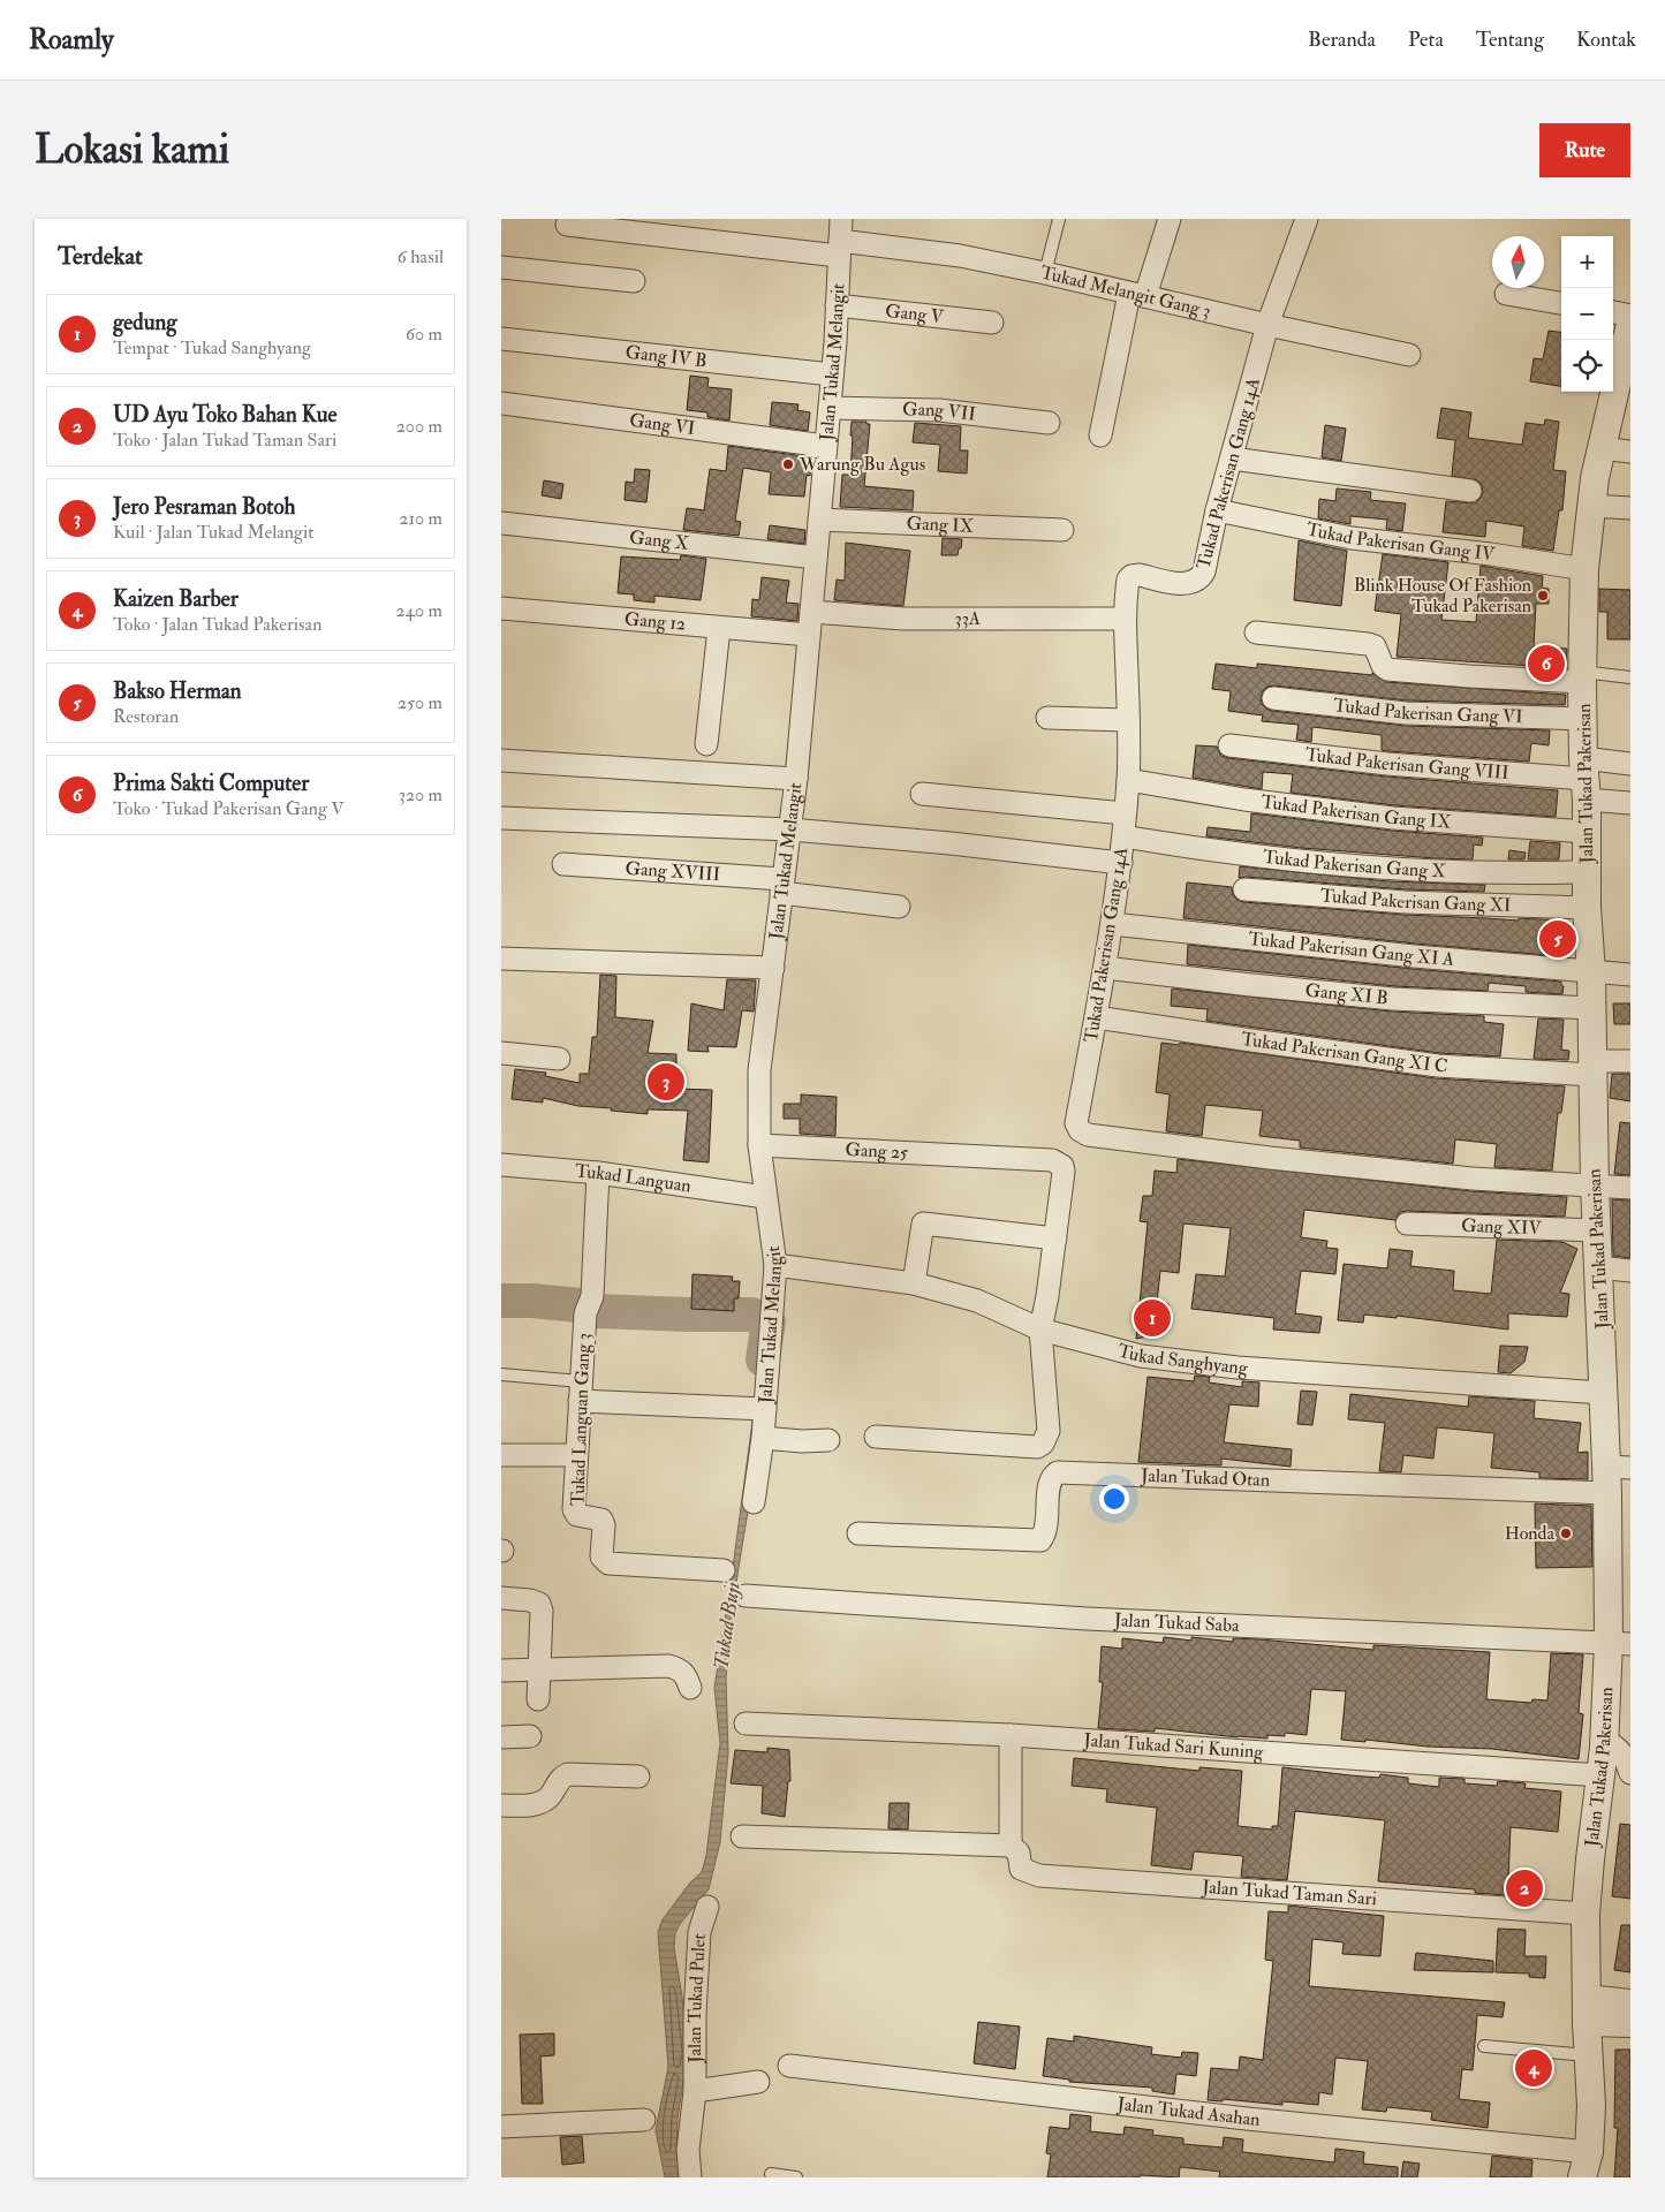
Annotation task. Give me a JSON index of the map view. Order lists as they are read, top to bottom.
{
  "streets": {
    "street": [
      "Tukad Melangit Gang 3",
      "Gang V",
      "Gang IV B",
      "Jalan Tukad Melangit",
      "Gang VII",
      "Gang VI",
      "Tukad Pakerisan Gang 14A",
      "Gang IX",
      "Gang X",
      "Tukad Pakerisan Gang IV",
      "33A",
      "Gang 12",
      "Tukad Pakerisan Gang VI",
      "Tukad Pakerisan Gang VIII",
      "Jalan Tukad Pakerisan",
      "Tukad Pakerisan Gang IX",
      "Tukad Pakerisan Gang X",
      "Gang XVIII",
      "Tukad Pakerisan Gang XI",
      "Tukad Pakerisan Gang XI A",
      "Gang XI B",
      "Tukad Pakerisan Gang XI C",
      "Gang 25",
      "Tukad Languan",
      "Gang XIV",
      "Tukad Sanghyang",
      "Tukad Languan Gang 3",
      "Jalan Tukad Otan",
      "Jalan Tukad Saba",
      "Jalan Tukad Sari Kuning",
      "Jalan Tukad Taman Sari",
      "Jalan Tukad Pulet",
      "Jalan Tukad Asahan"
    ]
  },
  "crossings": [
    ["Tukad Melangit Gang 3", "Jalan Tukad Melangit"],
    ["Tukad Melangit Gang 3", "Tukad Pakerisan Gang 14A"],
    ["Gang V", "Jalan Tukad Melangit"],
    ["Gang IV B", "Jalan Tukad Melangit"],
    ["Jalan Tukad Melangit", "Gang VII"],
    ["Jalan Tukad Melangit", "Gang VI"],
    ["Jalan Tukad Melangit", "Gang IX"],
    ["Jalan Tukad Melangit", "Gang X"],
    ["Jalan Tukad Melangit", "33A"],
    ["Jalan Tukad Melangit", "Gang 12"],
    ["Jalan Tukad Melangit", "Gang XVIII"],
    ["Jalan Tukad Melangit", "Gang 25"],
    ["Jalan Tukad Melangit", "Tukad Languan"],
    ["Jalan Tukad Melangit", "Tukad Sanghyang"],
    ["Tukad Pakerisan Gang 14A", "Tukad Pakerisan Gang IV"],
    ["Tukad Pakerisan Gang 14A", "33A"],
    ["Tukad Pakerisan Gang 14A", "Jalan Tukad Pakerisan"],
    ["Tukad Pakerisan Gang 14A", "Tukad Pakerisan Gang IX"],
    ["Tukad Pakerisan Gang 14A", "Tukad Pakerisan Gang X"],
    ["Tukad Pakerisan Gang 14A", "Tukad Pakerisan Gang XI A"],
    ["Tukad Pakerisan Gang 14A", "Gang XI B"],
    ["Tukad Pakerisan Gang 14A", "Tukad Pakerisan Gang XI C"],
    ["Tukad Pakerisan Gang IV", "Jalan Tukad Pakerisan"],
    ["Tukad Pakerisan Gang VI", "Jalan Tukad Pakerisan"],
    ["Tukad Pakerisan Gang VIII", "Jalan Tukad Pakerisan"],
    ["Jalan Tukad Pakerisan", "Tukad Pakerisan Gang IX"],
    ["Jalan Tukad Pakerisan", "Tukad Pakerisan Gang X"],
    ["Jalan Tukad Pakerisan", "Tukad Pakerisan Gang XI"],
    ["Jalan Tukad Pakerisan", "Tukad Pakerisan Gang XI A"],
    ["Jalan Tukad Pakerisan", "Gang XI B"],
    ["Jalan Tukad Pakerisan", "Tukad Pakerisan Gang XI C"],
    ["Jalan Tukad Pakerisan", "Gang XIV"],
    ["Jalan Tukad Pakerisan", "Tukad Sanghyang"],
    ["Jalan Tukad Pakerisan", "Jalan Tukad Otan"],
    ["Jalan Tukad Pakerisan", "Jalan Tukad Saba"],
    ["Jalan Tukad Pakerisan", "Jalan Tukad Sari Kuning"],
    ["Jalan Tukad Pakerisan", "Jalan Tukad Taman Sari"],
    ["Jalan Tukad Pakerisan", "Jalan Tukad Asahan"],
    ["Tukad Languan", "Tukad Languan Gang 3"]
  ],
  "water": ["Tukad Buji"],
  "places": ["Warung Bu Agus", "Blink House Of Fashion Tukad Pakerisan", "Honda"],
  "north": "top",
  "page": {
    "header": "Roamly",
    "nav": [
      "Beranda",
      "Peta",
      "Tentang",
      "Kontak"
    ],
    "buttons": "Rute",
    "title": "Lokasi kami",
    "heading": ["Terdekat", "6 hasil"],
    "map_buttons": ["+", "−"],
    "list": [
      {
        "mark": "1",
        "name": "gedung",
        "note": "Tempat · Tukad Sanghyang",
        "value": "60 m"
      },
      {
        "mark": "2",
        "name": "UD Ayu Toko Bahan Kue",
        "note": "Toko · Jalan Tukad Taman Sari",
        "value": "200 m"
      },
      {
        "mark": "3",
        "name": "Jero Pesraman Botoh",
        "note": "Kuil · Jalan Tukad Melangit",
        "value": "210 m"
      },
      {
        "mark": "4",
        "name": "Kaizen Barber",
        "note": "Toko · Jalan Tukad Pakerisan",
        "value": "240 m"
      },
      {
        "mark": "5",
        "name": "Bakso Herman",
        "note": "Restoran",
        "value": "250 m"
      },
      {
        "mark": "6",
        "name": "Prima Sakti Computer",
        "note": "Toko · Tukad Pakerisan Gang V",
        "value": "320 m"
      }
    ],
    "pins": [
      "6",
      "5",
      "3",
      "1",
      "2",
      "4"
    ]
  }
}
